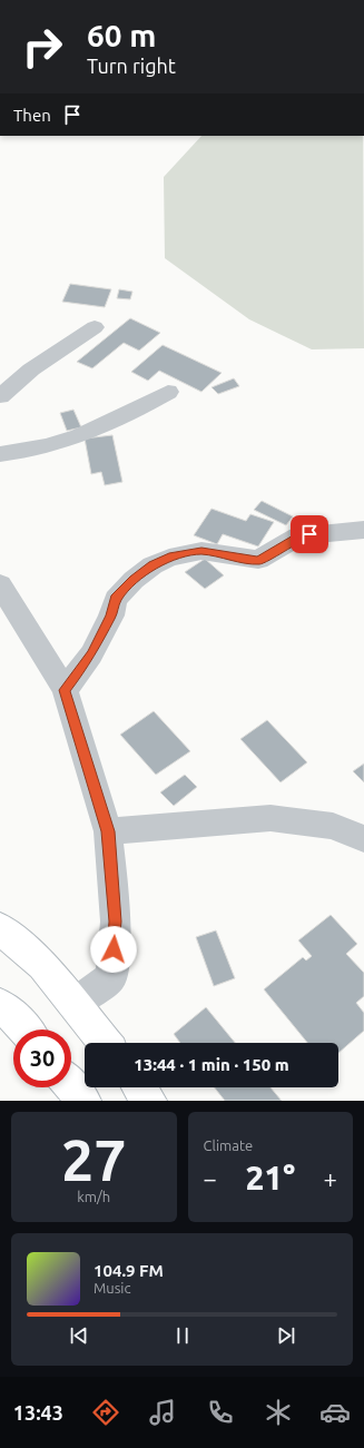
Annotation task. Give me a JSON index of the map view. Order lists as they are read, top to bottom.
{
  "page": {
    "turn": ["60 m", "Turn right"],
    "then": "Then",
    "limit": "30",
    "trip": "13:44 · 1 min · 150 m",
    "tile": [
      ["27", "km/h"],
      "Climate"
    ],
    "heat": ["−", "21°", "+"],
    "song": ["104.9 FM", "Music"],
    "tabs": "13:43"
  }
}
